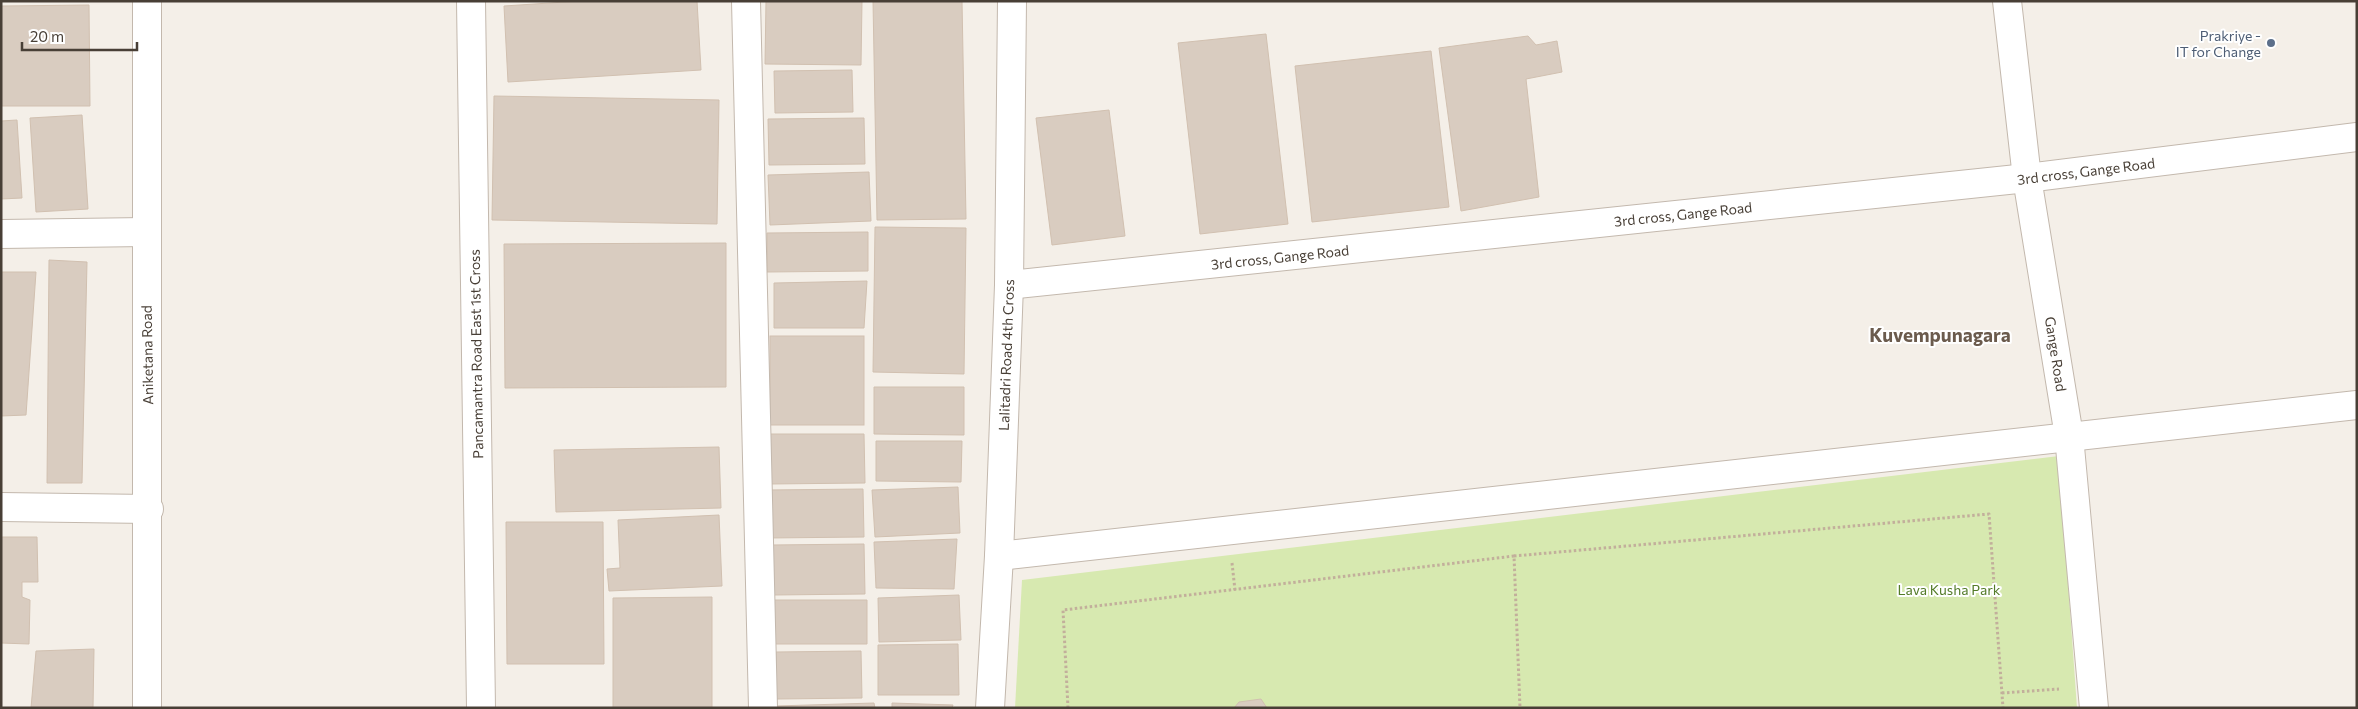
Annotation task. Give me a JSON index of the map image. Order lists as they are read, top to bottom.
{
  "streets": {
    "street": [
      "3rd cross, Gange Road",
      "Pancamantra Road East 1st Cross",
      "Gange Road",
      "Aniketana Road",
      "Lalitadri Road 4th Cross"
    ]
  },
  "crossings": [
    ["3rd cross, Gange Road", "Gange Road"],
    ["3rd cross, Gange Road", "Lalitadri Road 4th Cross"]
  ],
  "districts": ["Kuvempunagara"],
  "parks": ["Lava Kusha Park"],
  "places": ["Prakriye - IT for Change"],
  "scale_bar": "20 m"
}
